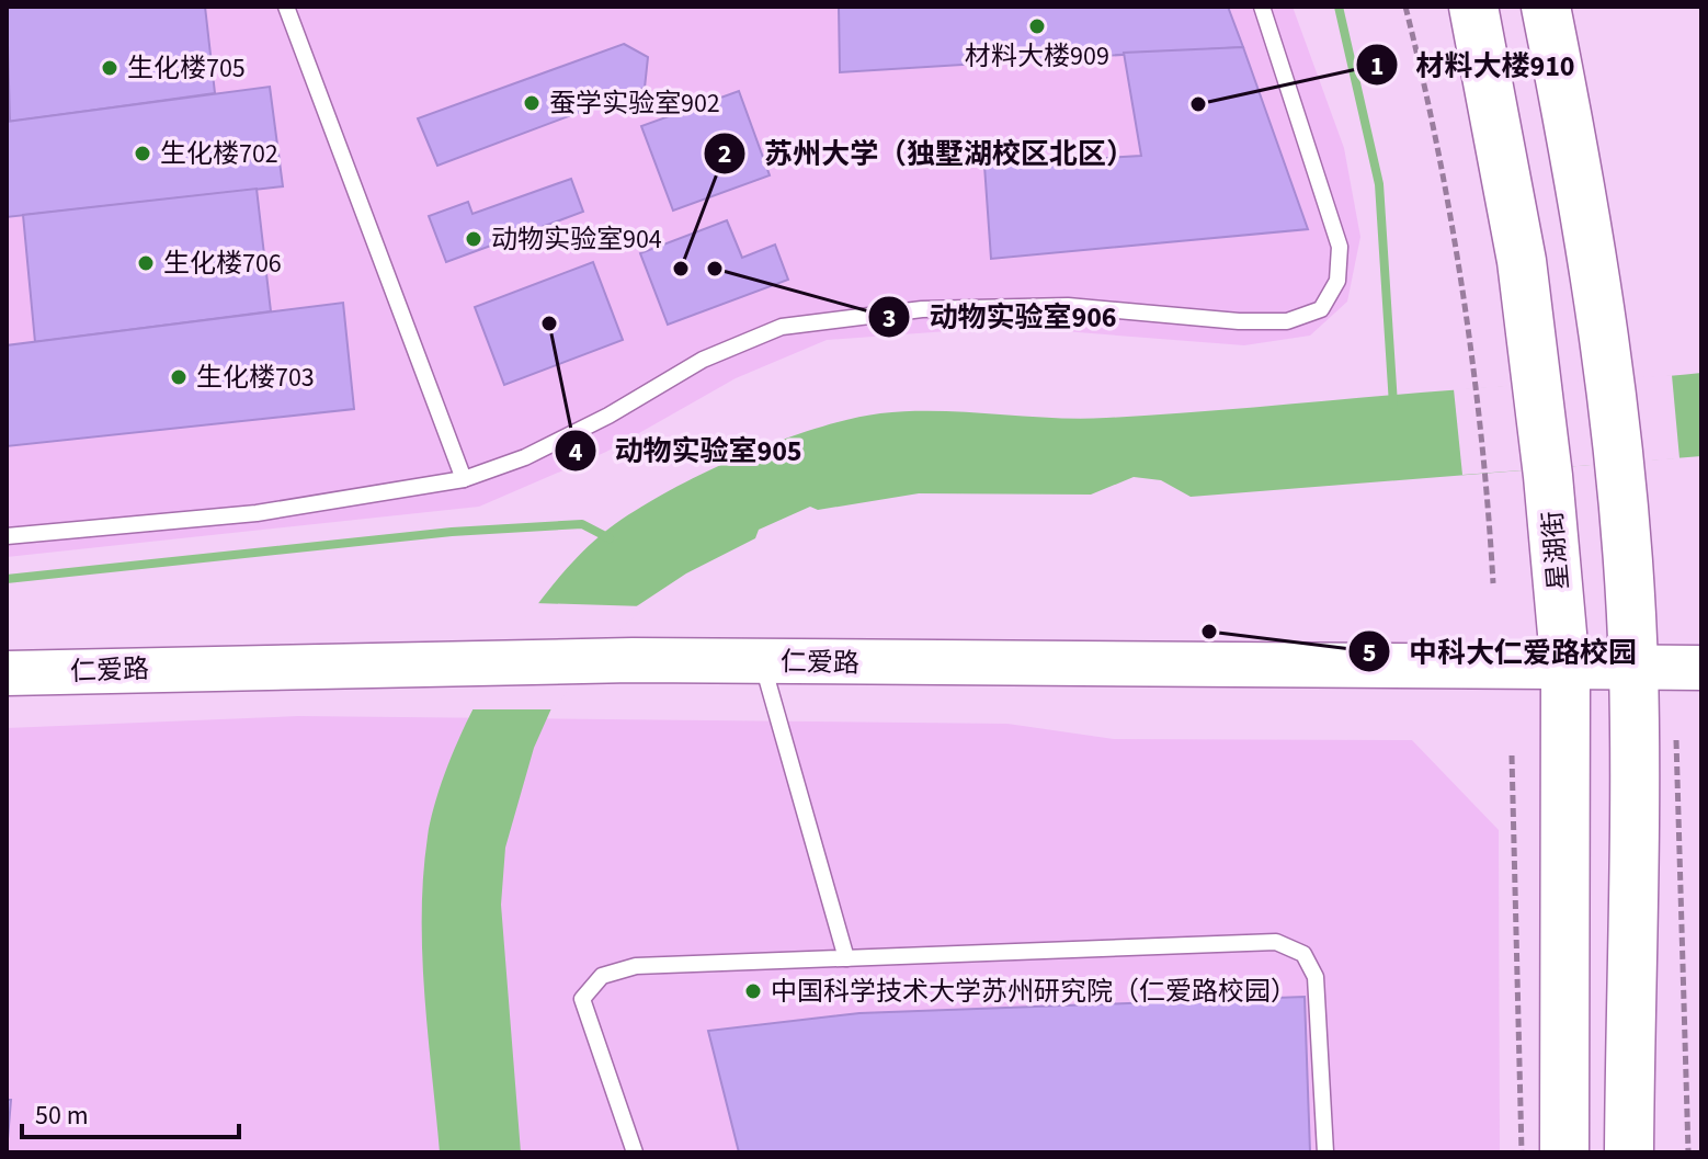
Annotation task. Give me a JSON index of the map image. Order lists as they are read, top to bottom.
{
  "streets": {
    "main road": ["星湖街", "仁爱路"]
  },
  "crossings": [
    ["星湖街", "仁爱路"]
  ],
  "places": [
    "材料大楼909",
    "生化楼705",
    "蚕学实验室902",
    "材料大楼910",
    "生化楼702",
    "动物实验室904",
    "生化楼706",
    "苏州大学（独墅湖校区北区）",
    "动物实验室906",
    "动物实验室905",
    "生化楼703",
    "中科大仁爱路校园",
    "中国科学技术大学苏州研究院（仁爱路校园）"
  ],
  "scale_bar": "50 m"
}
